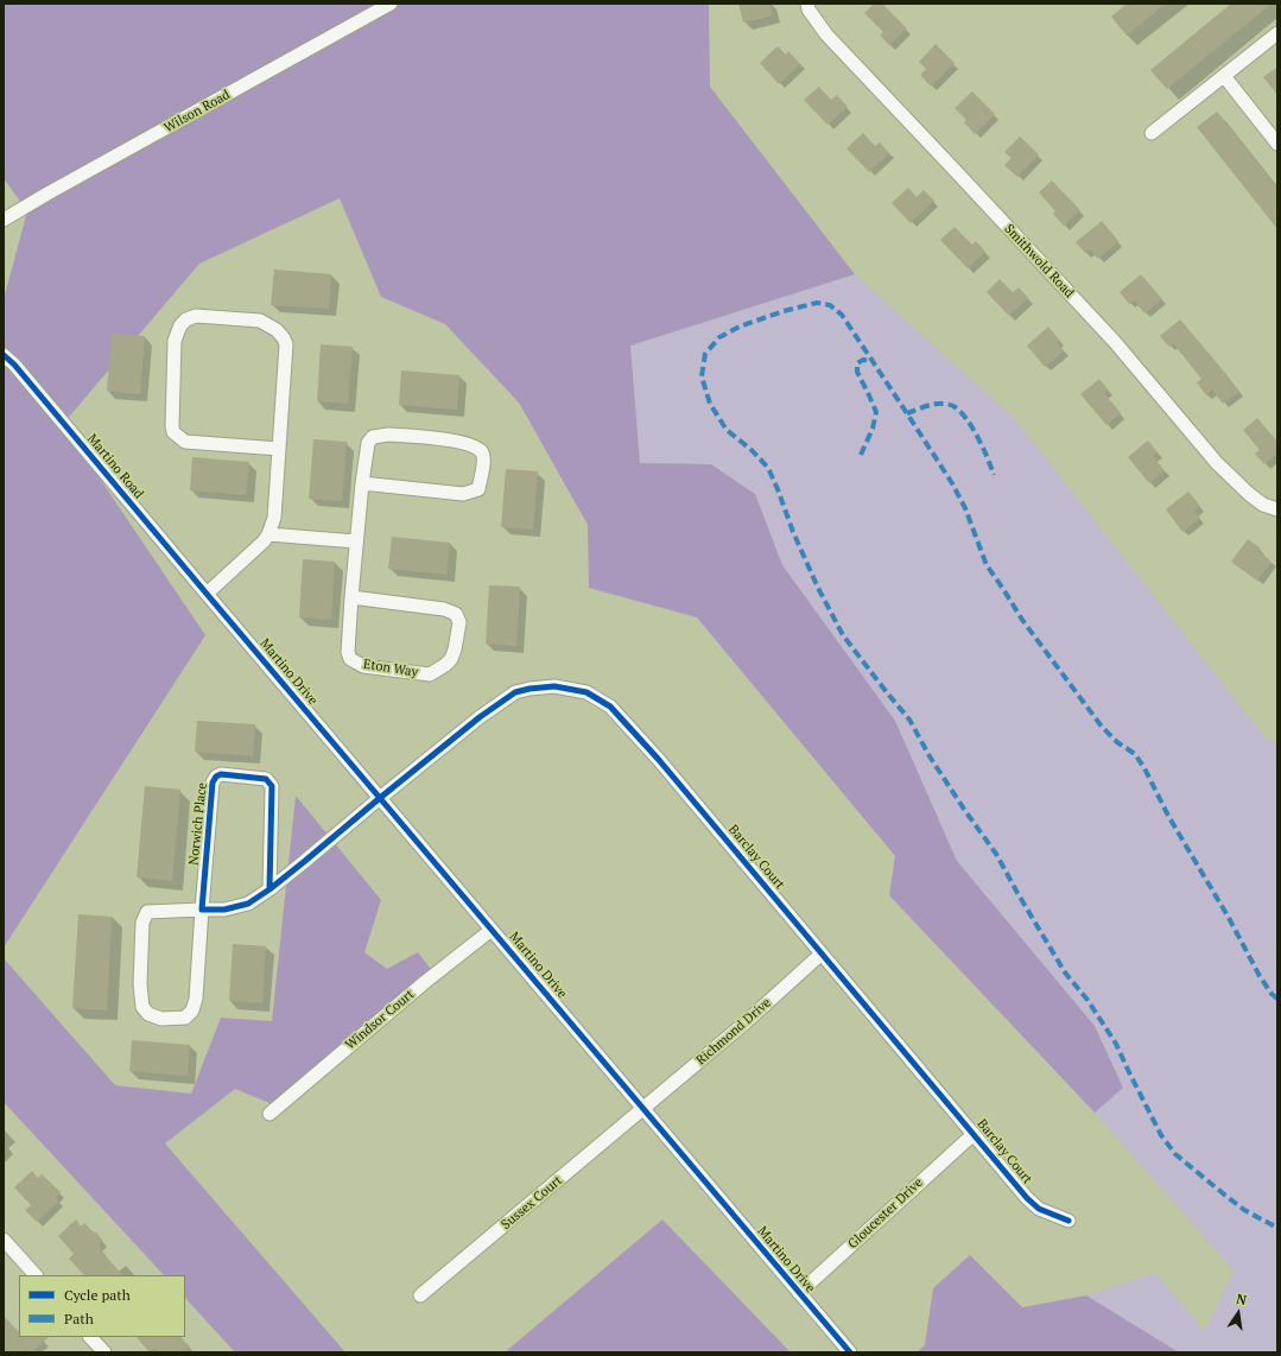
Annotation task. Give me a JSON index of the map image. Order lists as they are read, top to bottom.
{
  "streets": {
    "street": [
      "Wilson Road",
      "Smithwold Road",
      "Martino Road",
      "Eton Way",
      "Martino Drive",
      "Norwich Place",
      "Barclay Court",
      "Windsor Court",
      "Richmond Drive",
      "Sussex Court",
      "Gloucester Drive"
    ]
  },
  "crossings": [
    ["Martino Road", "Martino Drive"],
    ["Martino Drive", "Norwich Place"],
    ["Martino Drive", "Barclay Court"],
    ["Martino Drive", "Windsor Court"],
    ["Martino Drive", "Richmond Drive"],
    ["Martino Drive", "Sussex Court"],
    ["Martino Drive", "Gloucester Drive"],
    ["Norwich Place", "Barclay Court"],
    ["Barclay Court", "Richmond Drive"],
    ["Barclay Court", "Gloucester Drive"],
    ["Richmond Drive", "Sussex Court"]
  ],
  "legend": ["Cycle path", "Path"],
  "north": "top"
}
